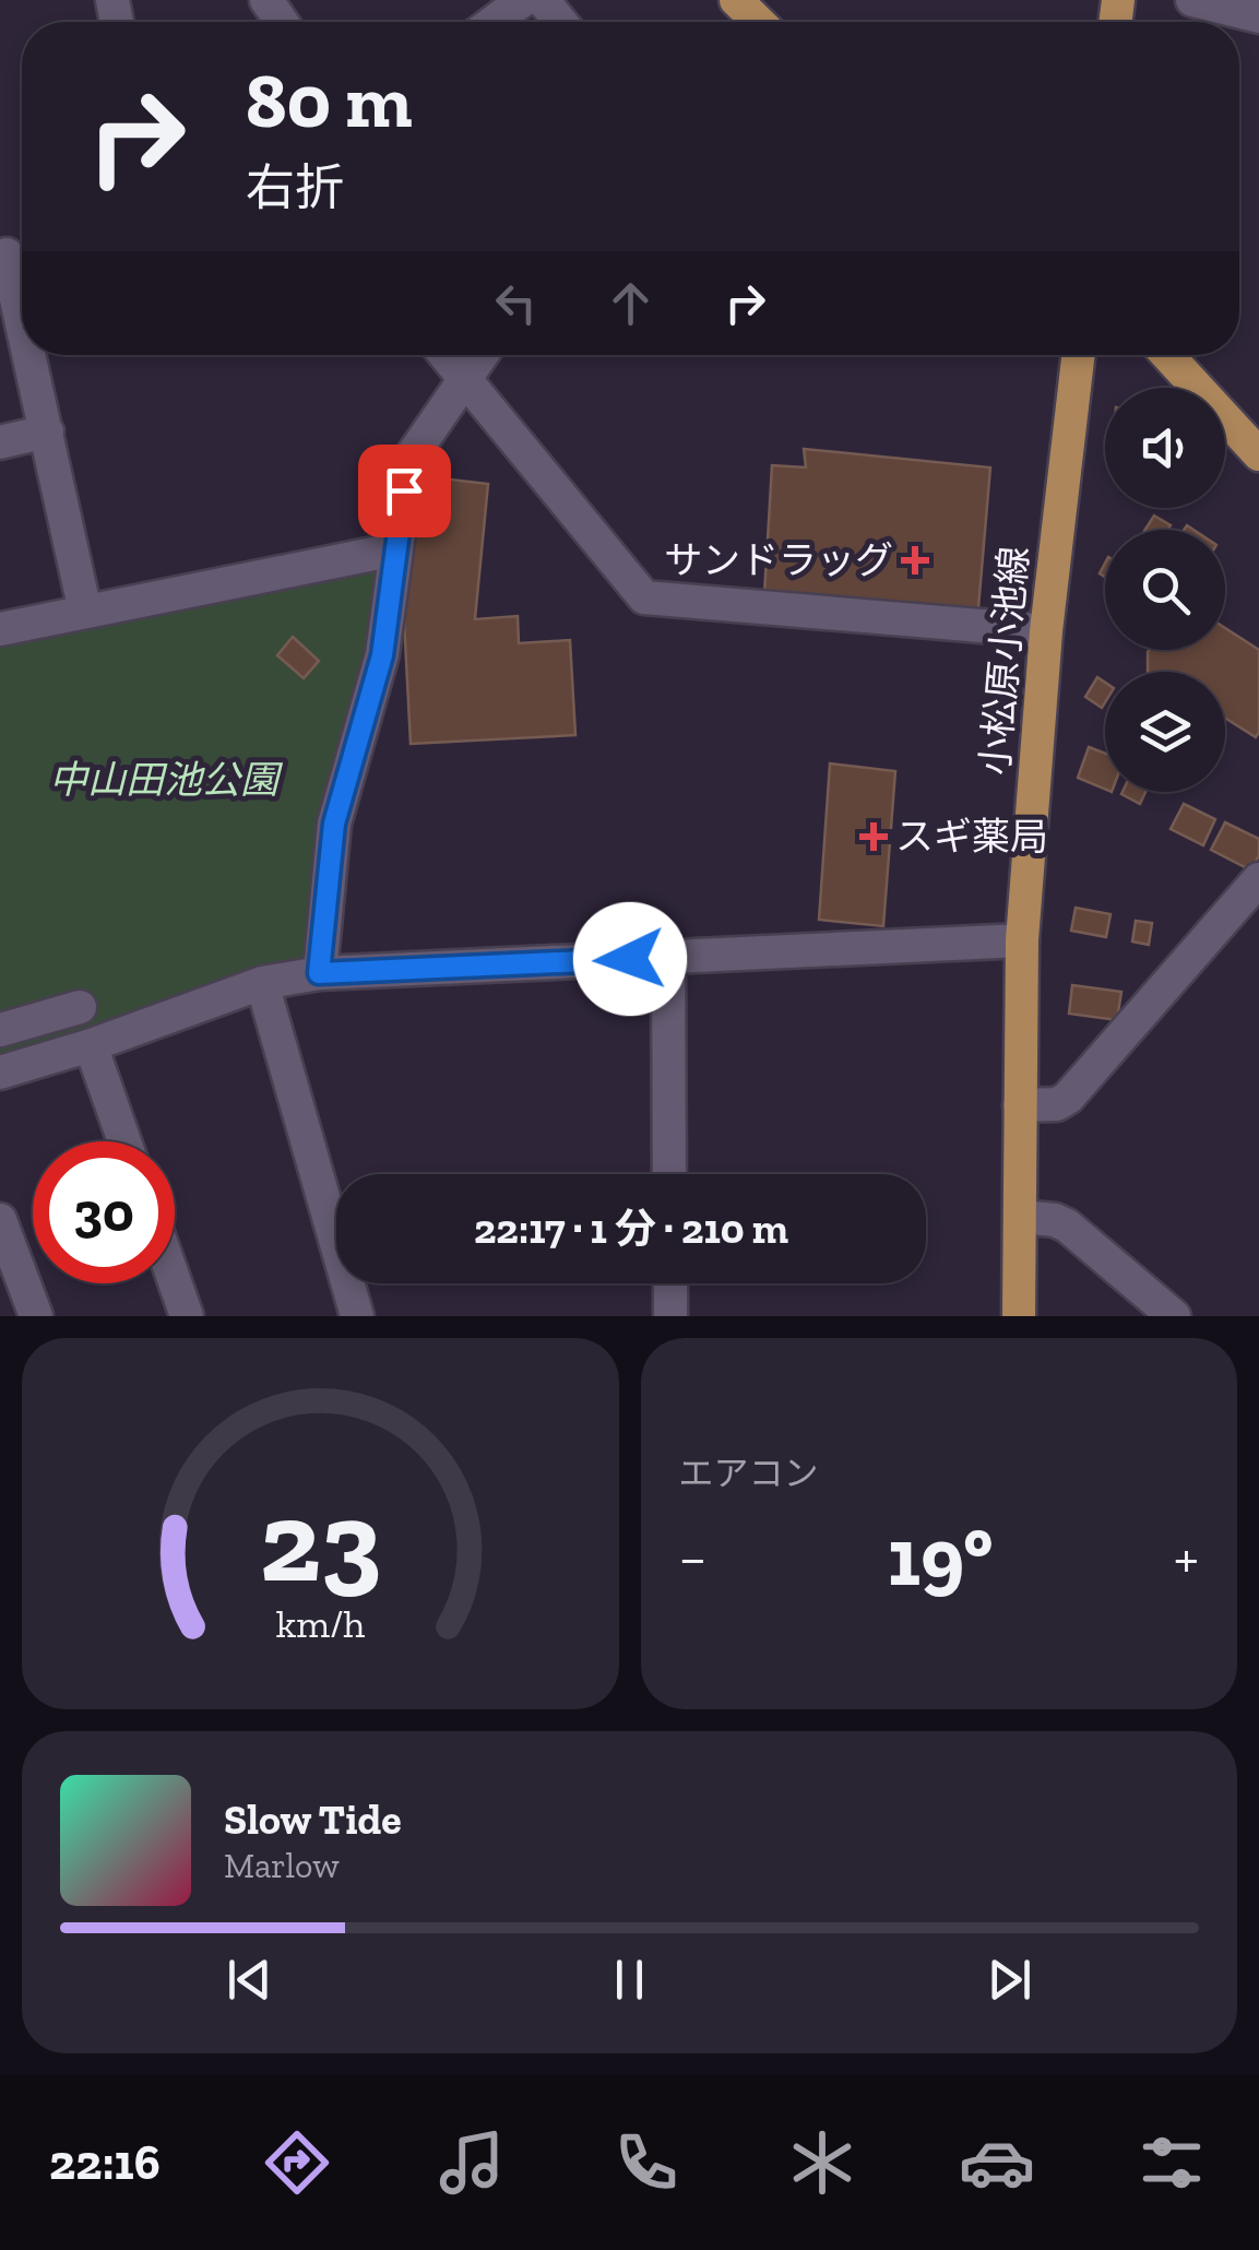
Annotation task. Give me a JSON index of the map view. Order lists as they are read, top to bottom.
{
  "streets": {
    "main road": ["小松原小池線"]
  },
  "parks": ["中山田池公園"],
  "places": {
    "health": ["サンドラッグ", "スギ薬局"]
  },
  "page": {
    "turn": ["80 m", "右折"],
    "limit": "30",
    "trip": "22:17 · 1 分 · 210 m",
    "tile": "エアコン",
    "heat": ["−", "19°", "+"],
    "song": ["Slow Tide", "Marlow"],
    "tabs": "22:16",
    "gauge": ["23", "km/h"]
  }
}
